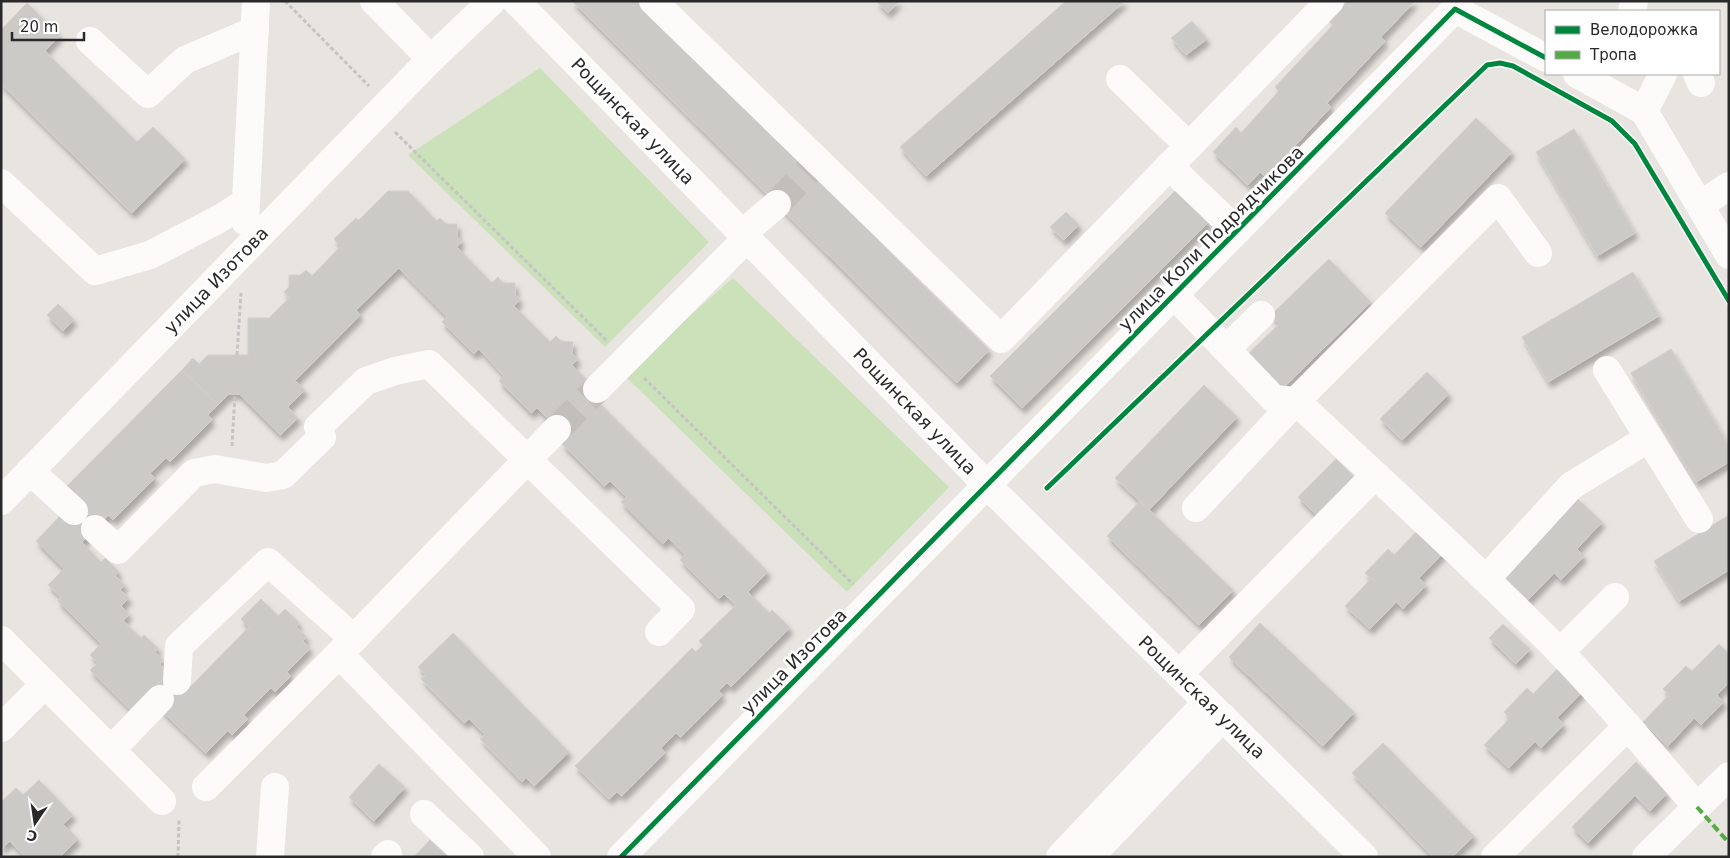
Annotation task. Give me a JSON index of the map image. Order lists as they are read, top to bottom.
{
  "streets": {
    "street": ["Рощинская улица", "улица Коли Подрядчикова", "улица Изотова"]
  },
  "crossings": [
    ["Рощинская улица", "улица Коли Подрядчикова"],
    ["Рощинская улица", "улица Изотова"],
    ["улица Коли Подрядчикова", "улица Изотова"]
  ],
  "legend": ["Велодорожка", "Тропа"],
  "scale_bar": "20 m",
  "north": "bottom"
}
